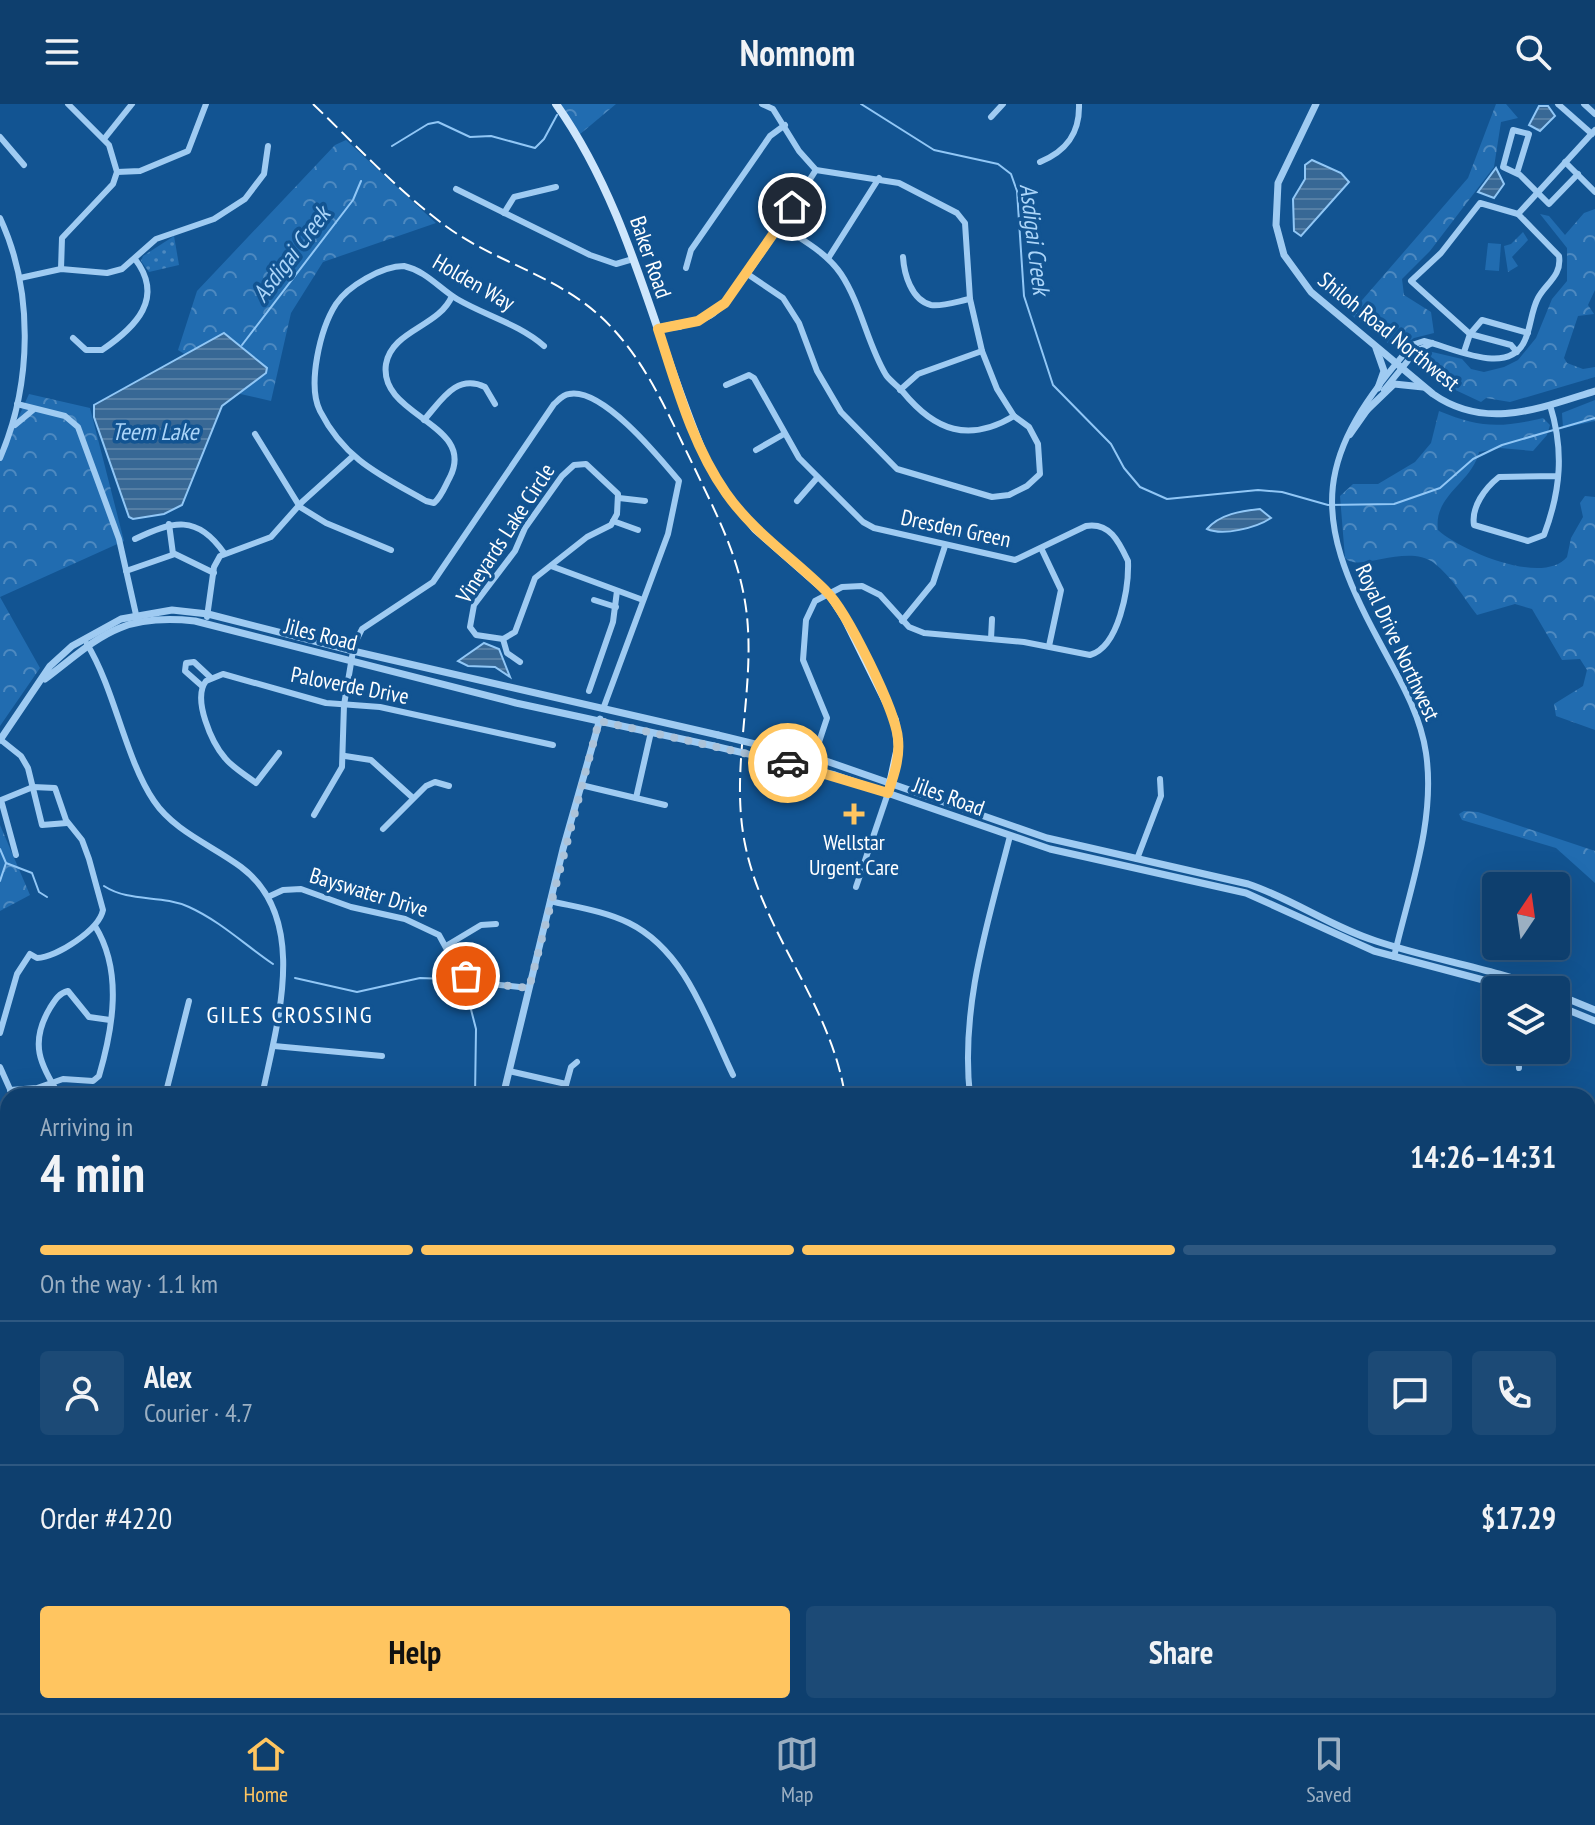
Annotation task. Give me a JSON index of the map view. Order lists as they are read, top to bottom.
{
  "streets": {
    "main road": ["Baker Road"],
    "street": [
      "Holden Way",
      "Shiloh Road Northwest",
      "Dresden Green",
      "Vineyards Lake Circle",
      "Jiles Road",
      "Royal Drive Northwest",
      "Paloverde Drive",
      "Bayswater Drive"
    ]
  },
  "crossings": [
    ["Baker Road", "Dresden Green"],
    ["Baker Road", "Jiles Road"],
    ["Shiloh Road Northwest", "Royal Drive Northwest"],
    ["Jiles Road", "Royal Drive Northwest"]
  ],
  "districts": ["GILES CROSSING"],
  "water": ["Asdigai Creek", "Teem Lake"],
  "places": {
    "health": ["Wellstar Urgent Care"]
  },
  "north": "top",
  "page": {
    "header": "Nomnom",
    "heading": ["4 min", "Arriving in", "14:26–14:31"],
    "panel": [
      "Alex",
      "Courier · 4.7",
      "Order #4220",
      "$17.29"
    ],
    "bar": "On the way · 1.1 km",
    "buttons": ["Help", "Share"],
    "tabs": ["Home", "Map", "Saved"]
  }
}
